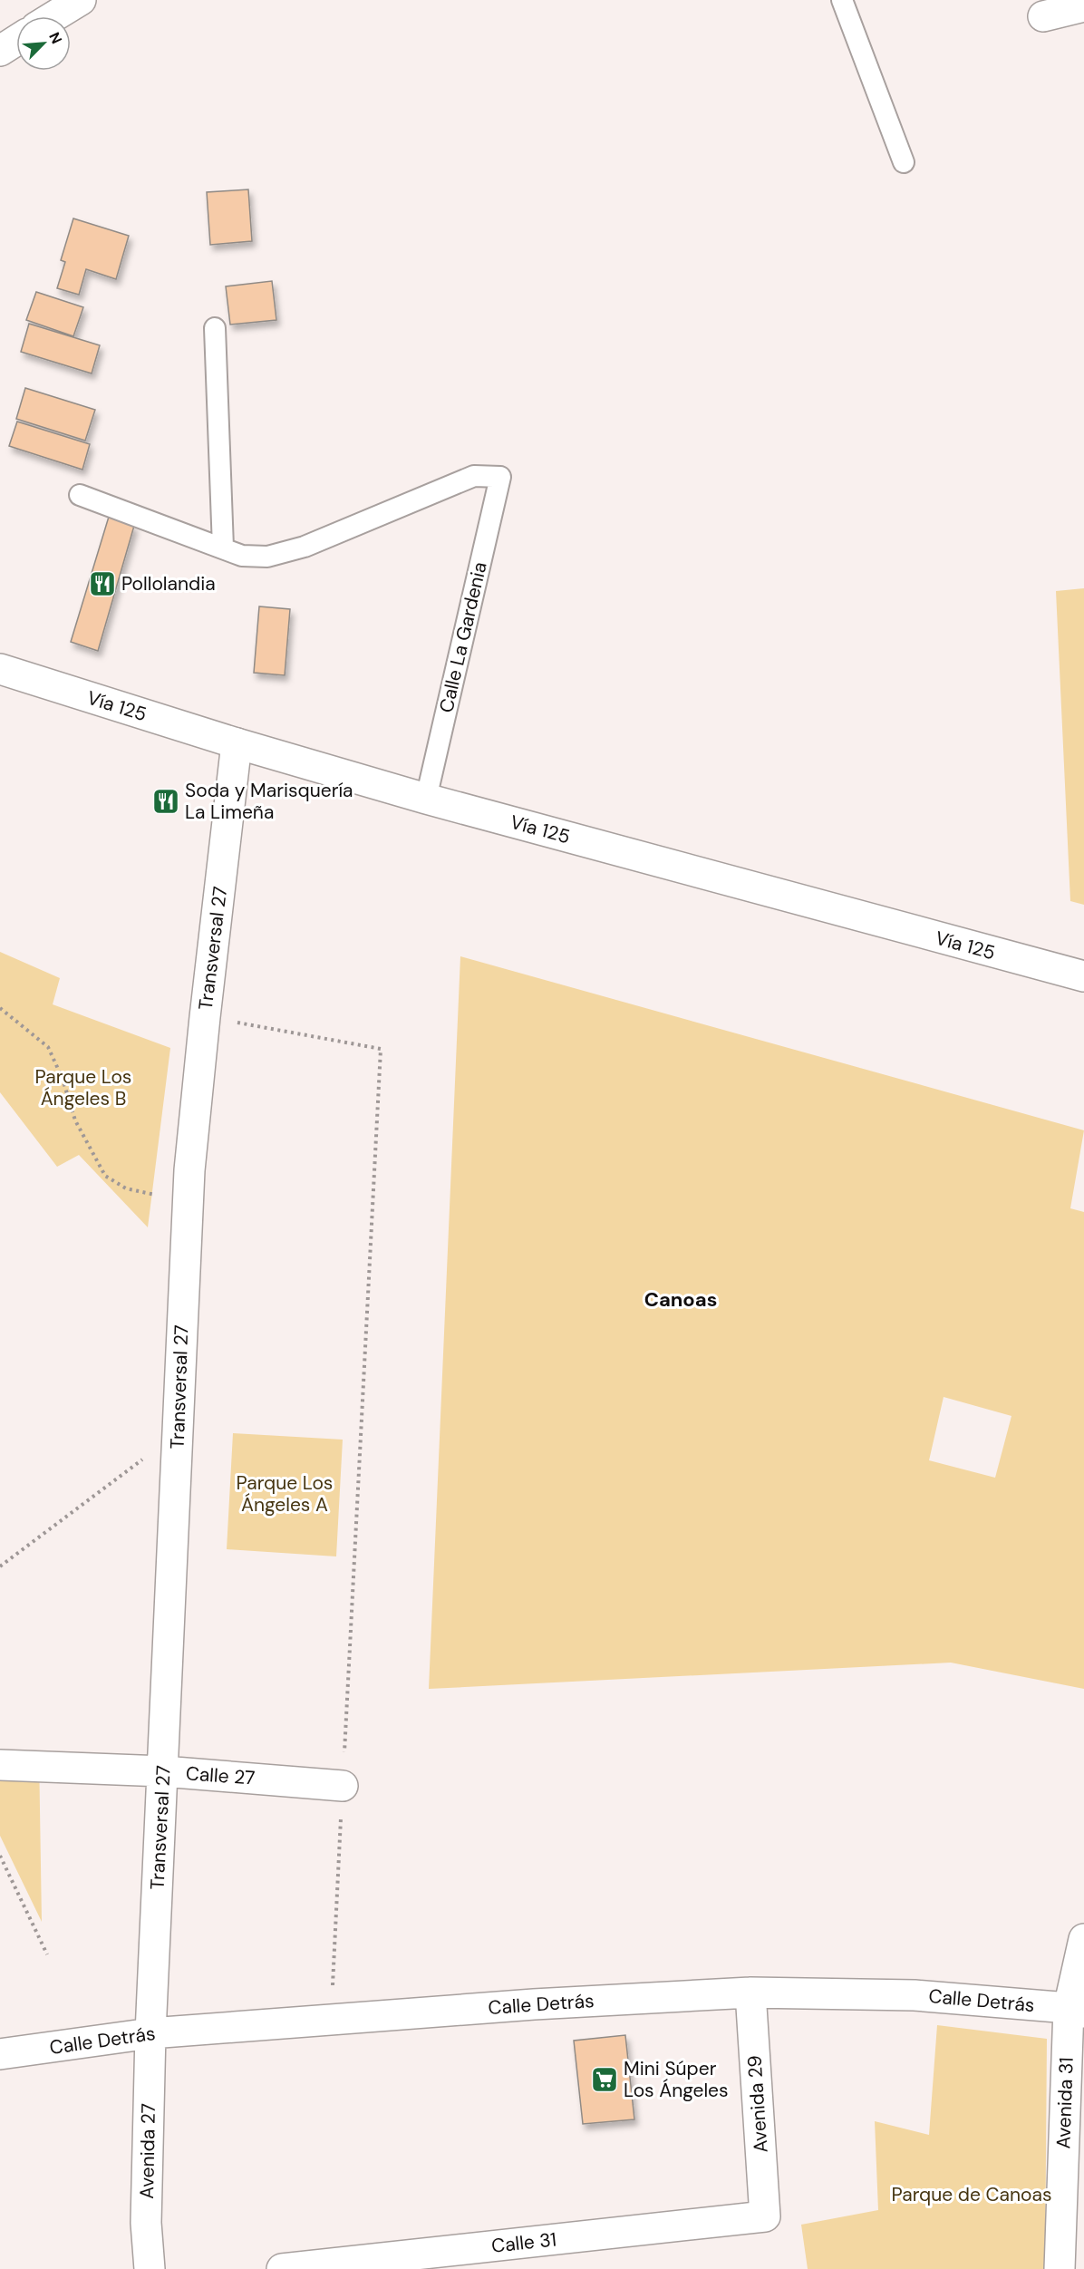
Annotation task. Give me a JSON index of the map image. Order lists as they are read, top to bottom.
{
  "streets": {
    "street": [
      "Vía 125",
      "Transversal 27",
      "Calle 27",
      "Calle Detrás",
      "Avenida 31",
      "Avenida 29",
      "Avenida 27",
      "Calle 31"
    ],
    "lane": ["Calle La Gardenia"]
  },
  "crossings": [
    ["Calle La Gardenia", "Vía 125"],
    ["Vía 125", "Transversal 27"],
    ["Transversal 27", "Calle 27"],
    ["Transversal 27", "Calle Detrás"],
    ["Transversal 27", "Avenida 27"],
    ["Calle Detrás", "Avenida 31"],
    ["Calle Detrás", "Avenida 29"],
    ["Calle Detrás", "Avenida 27"],
    ["Avenida 29", "Calle 31"]
  ],
  "districts": ["Canoas"],
  "parks": ["Parque Los Ángeles B", "Parque Los Ángeles A", "Parque de Canoas"],
  "places": {
    "restaurant": ["Pollolandia", "Soda y Marisquería La Limeña"],
    "supermarket": ["Mini Súper Los Ángeles"]
  },
  "north": "top right"
}
